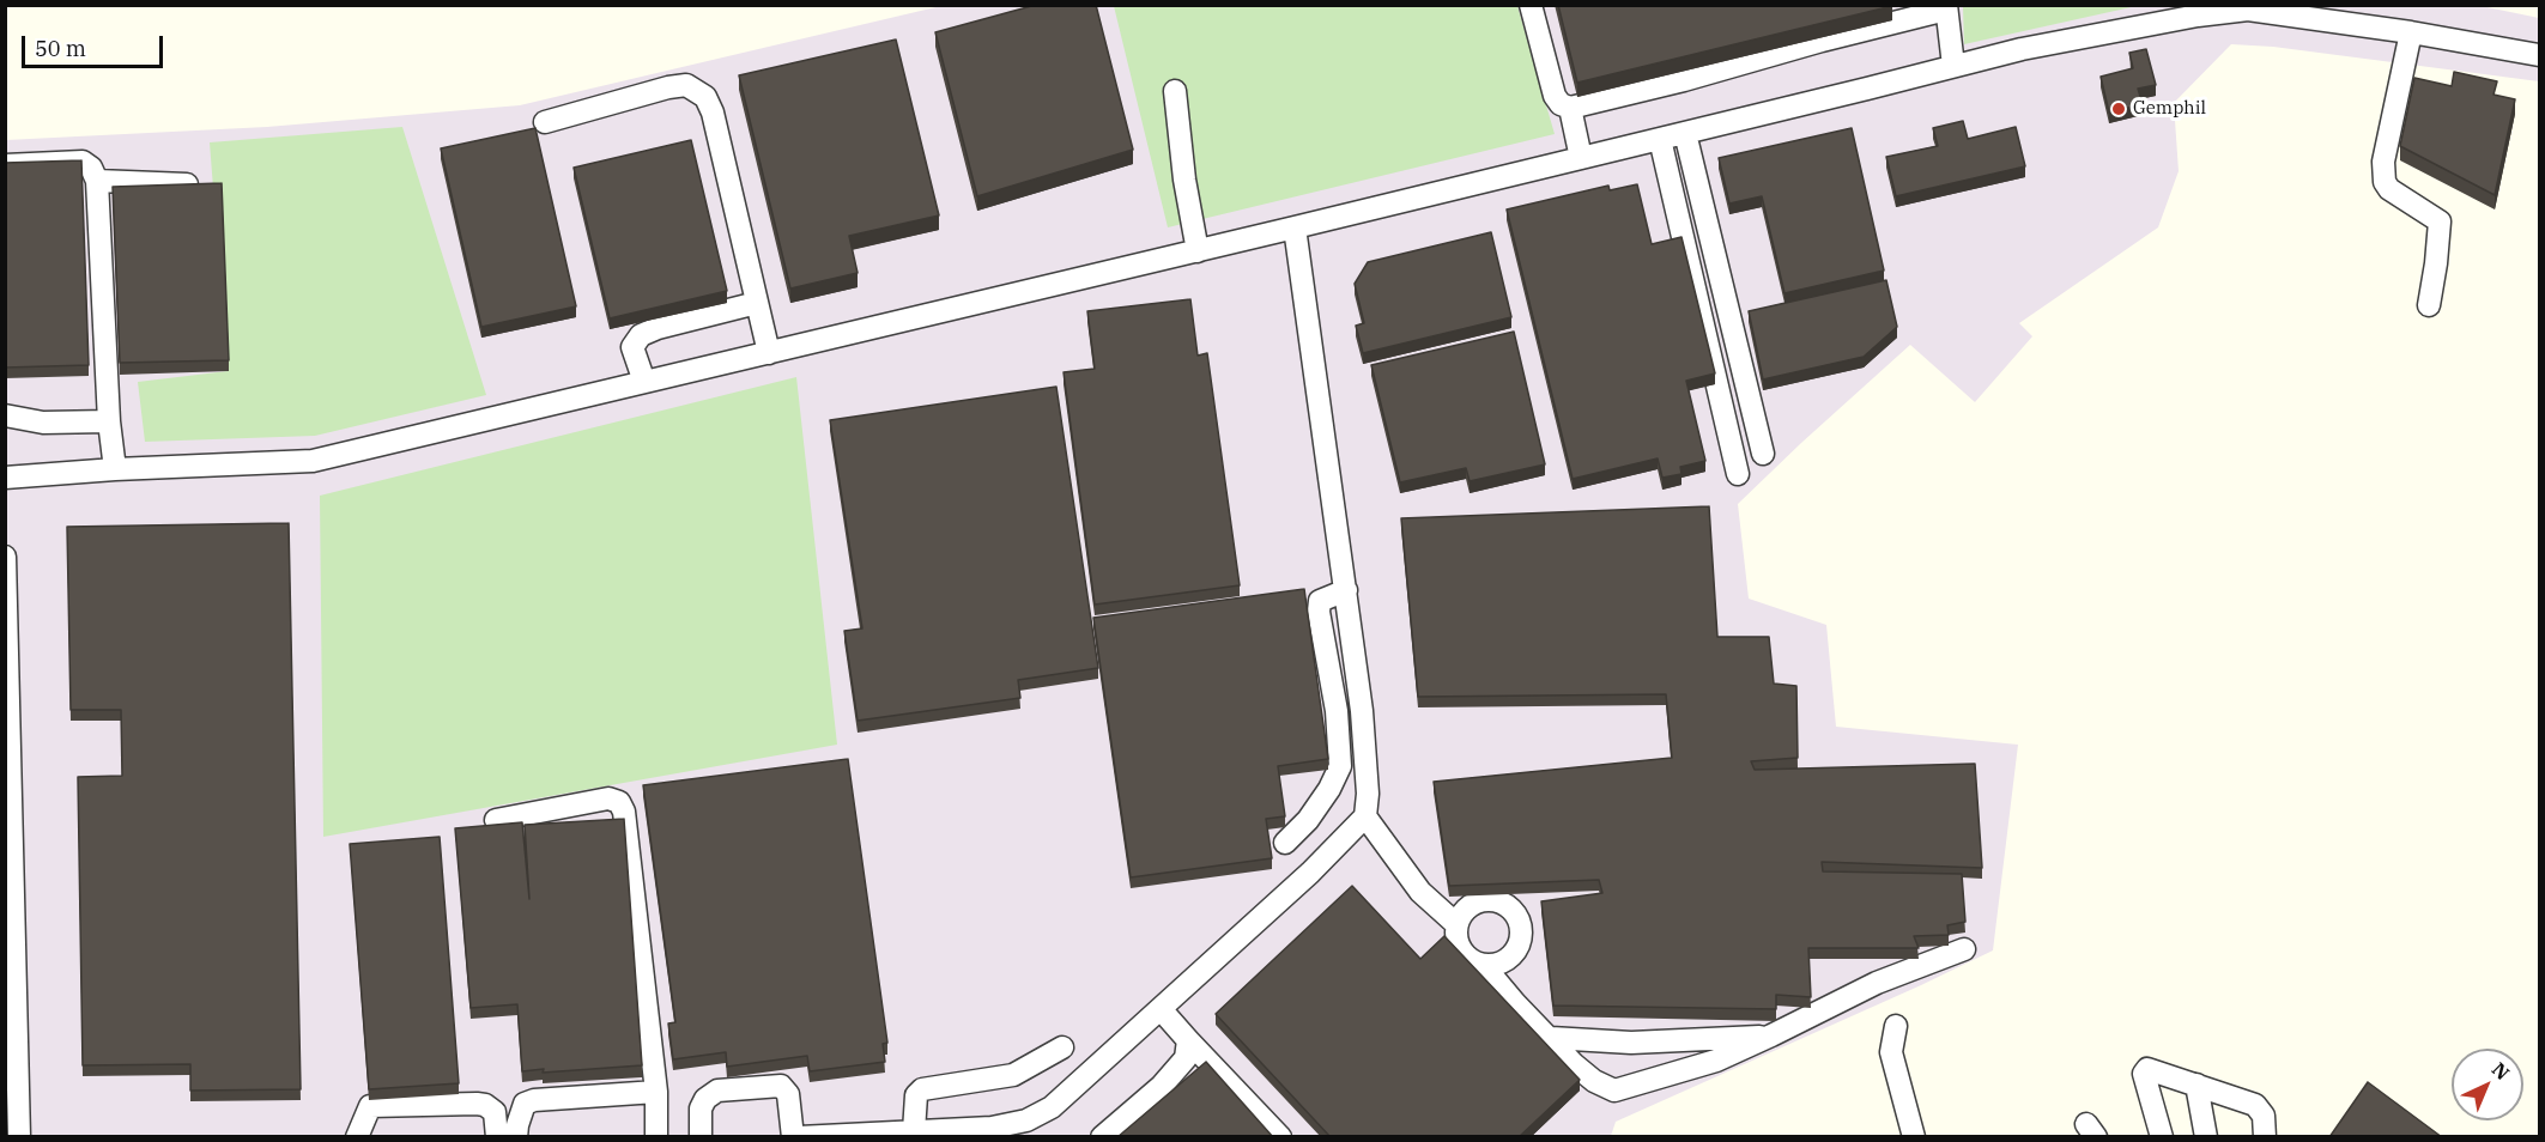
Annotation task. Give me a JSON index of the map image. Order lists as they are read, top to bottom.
{
  "places": ["Gemphil"],
  "scale_bar": "50 m",
  "north": "top right"
}
